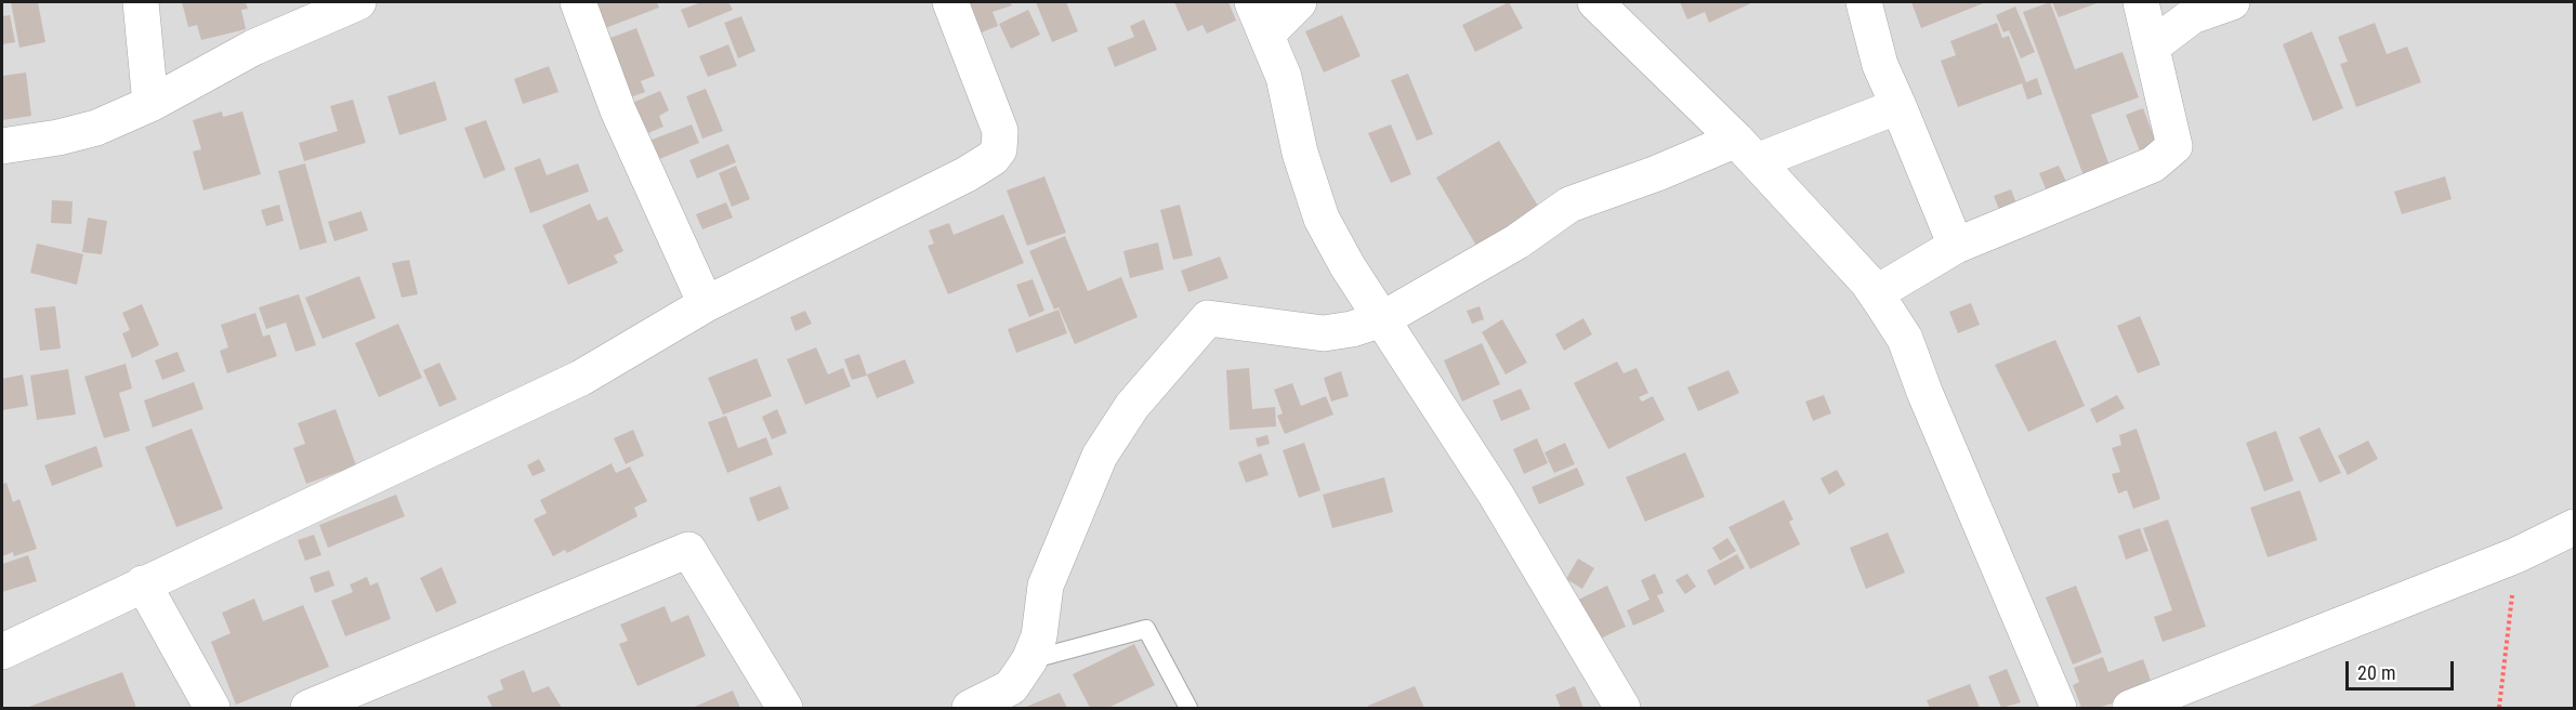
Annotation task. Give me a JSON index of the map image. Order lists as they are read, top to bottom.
{
  "scale_bar": "20 m"
}
